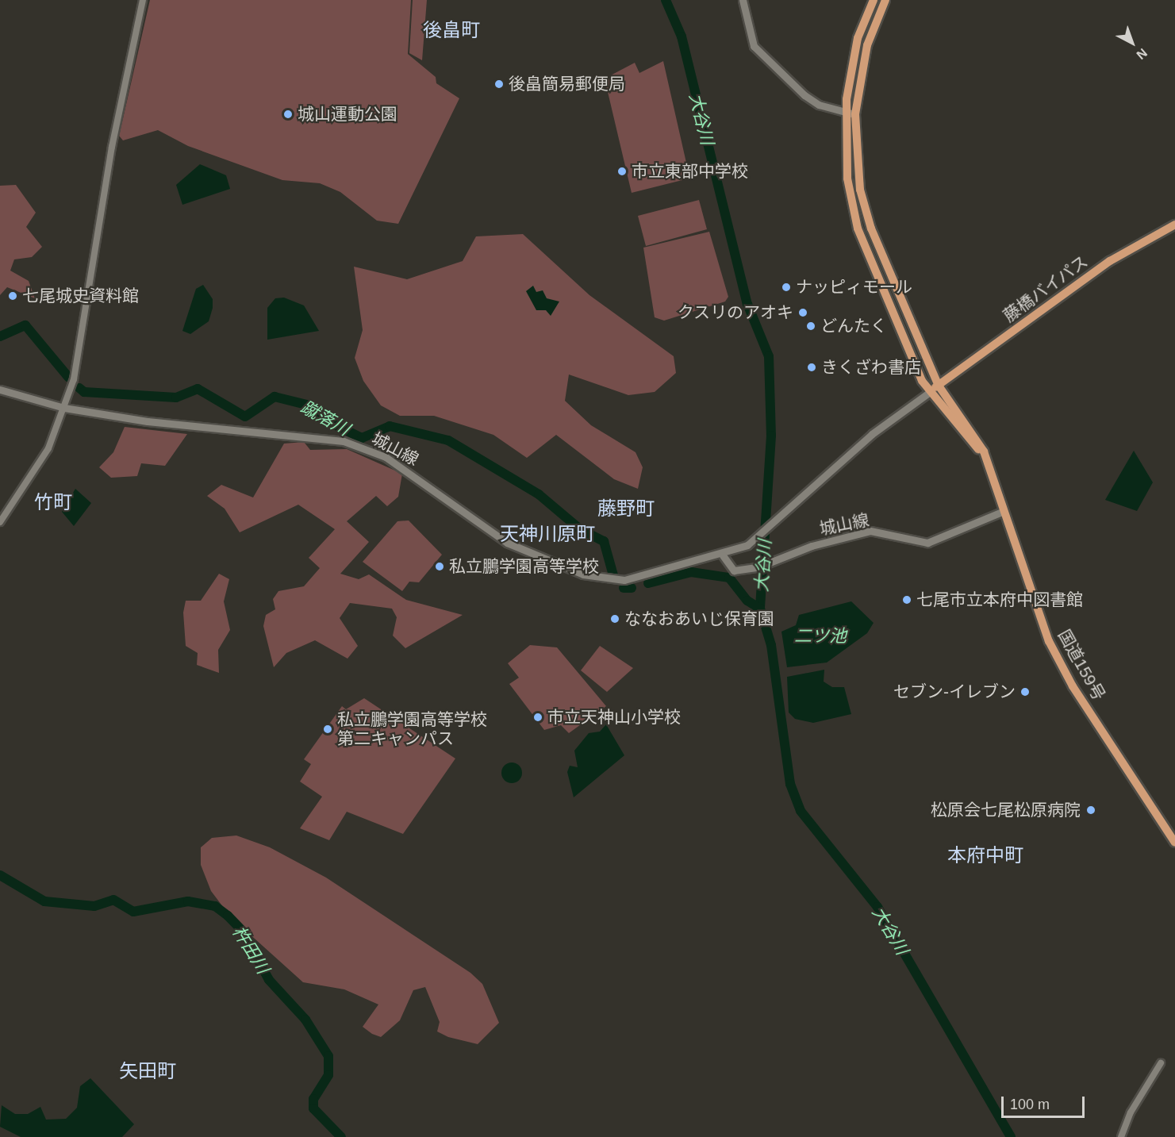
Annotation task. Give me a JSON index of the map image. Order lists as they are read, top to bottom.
{
  "streets": {
    "highway": ["藤橋バイパス", "国道159号"],
    "main road": ["城山線"]
  },
  "crossings": [
    ["藤橋バイパス", "城山線"],
    ["藤橋バイパス", "国道159号"],
    ["城山線", "国道159号"]
  ],
  "districts": [
    "後畠町",
    "竹町",
    "藤野町",
    "天神川原町",
    "本府中町",
    "矢田町"
  ],
  "water": [
    "大谷川",
    "蹴落川",
    "二ツ池",
    "杵田川"
  ],
  "places": [
    "後畠簡易郵便局",
    "城山運動公園",
    "市立東部中学校",
    "ナッピィモール",
    "七尾城史資料館",
    "クスリのアオキ",
    "どんたく",
    "きくざわ書店",
    "私立鵬学園高等学校",
    "七尾市立本府中図書館",
    "ななおあいじ保育園",
    "セブン-イレブン",
    "市立天神山小学校",
    "私立鵬学園高等学校 第二キャンパス",
    "松原会七尾松原病院"
  ],
  "scale_bar": "100 m",
  "north": "bottom right"
}
